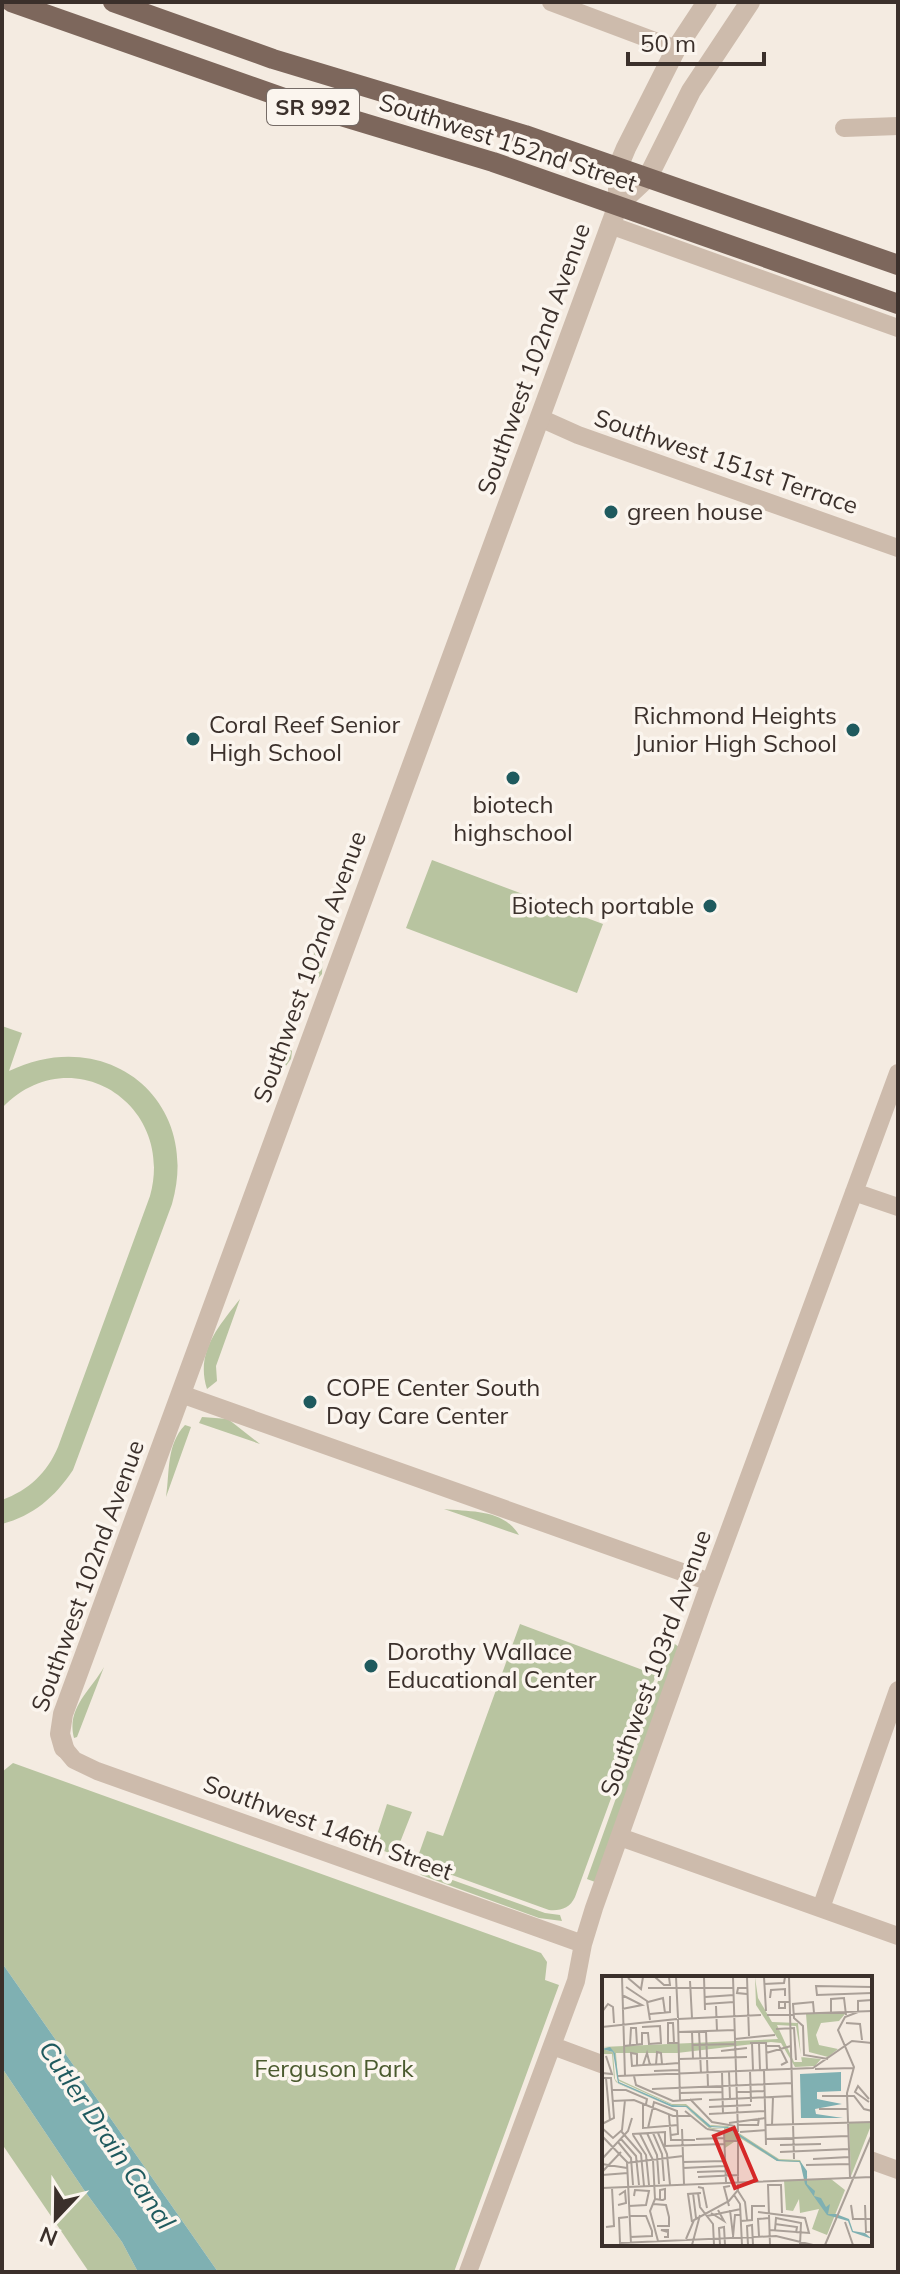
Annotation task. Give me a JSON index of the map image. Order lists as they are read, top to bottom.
{
  "streets": {
    "main road": ["SR 992", "Southwest 152nd Street"],
    "street": [
      "Southwest 102nd Avenue",
      "Southwest 151st Terrace",
      "Southwest 103rd Avenue",
      "Southwest 146th Street"
    ]
  },
  "crossings": [
    ["Southwest 152nd Street", "Southwest 102nd Avenue"],
    ["Southwest 102nd Avenue", "Southwest 151st Terrace"],
    ["Southwest 102nd Avenue", "Southwest 146th Street"],
    ["Southwest 103rd Avenue", "Southwest 146th Street"]
  ],
  "water": ["Cutler Drain Canal"],
  "parks": ["Ferguson Park"],
  "places": [
    "green house",
    "Richmond Heights Junior High School",
    "Coral Reef Senior High School",
    "biotech highschool",
    "Biotech portable",
    "COPE Center South Day Care Center",
    "Dorothy Wallace Educational Center"
  ],
  "scale_bar": "50 m",
  "north": "bottom"
}
